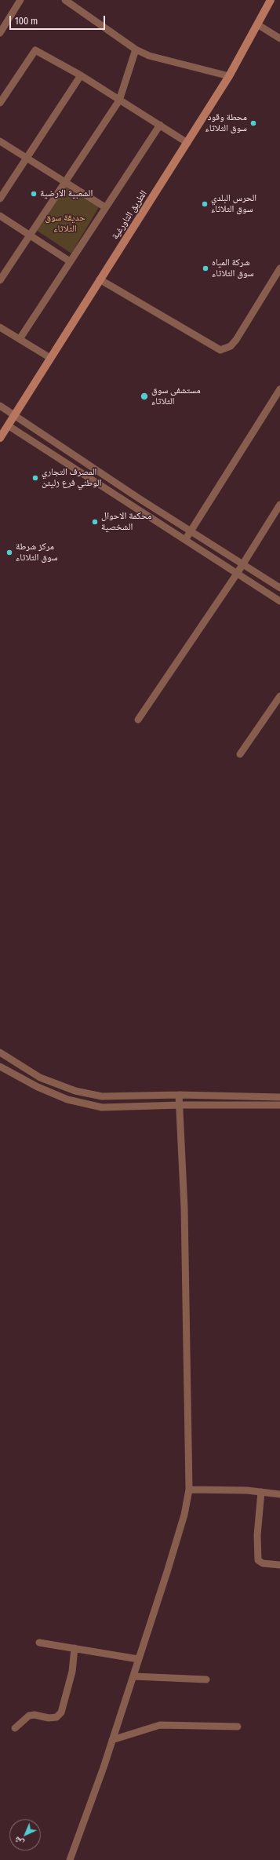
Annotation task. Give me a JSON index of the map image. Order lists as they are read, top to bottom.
{
  "streets": {
    "street": ["الطريق التاورغية"]
  },
  "parks": ["حديقة سوق الثلاثاء"],
  "places": [
    "محطة وقود سوق الثلاثاء",
    "الشعبية الارضية",
    "الحرس البلدي سوق الثلاثاء",
    "شركة المياه سوق الثلاثاء",
    "مستشفى سوق الثلاثاء",
    "المصرف التجاري الوطني فرع زليتن",
    "محكمة الاحوال الشخصية",
    "مركز شرطة سوق الثلاثاء"
  ],
  "scale_bar": "100 m",
  "north": "bottom left"
}
